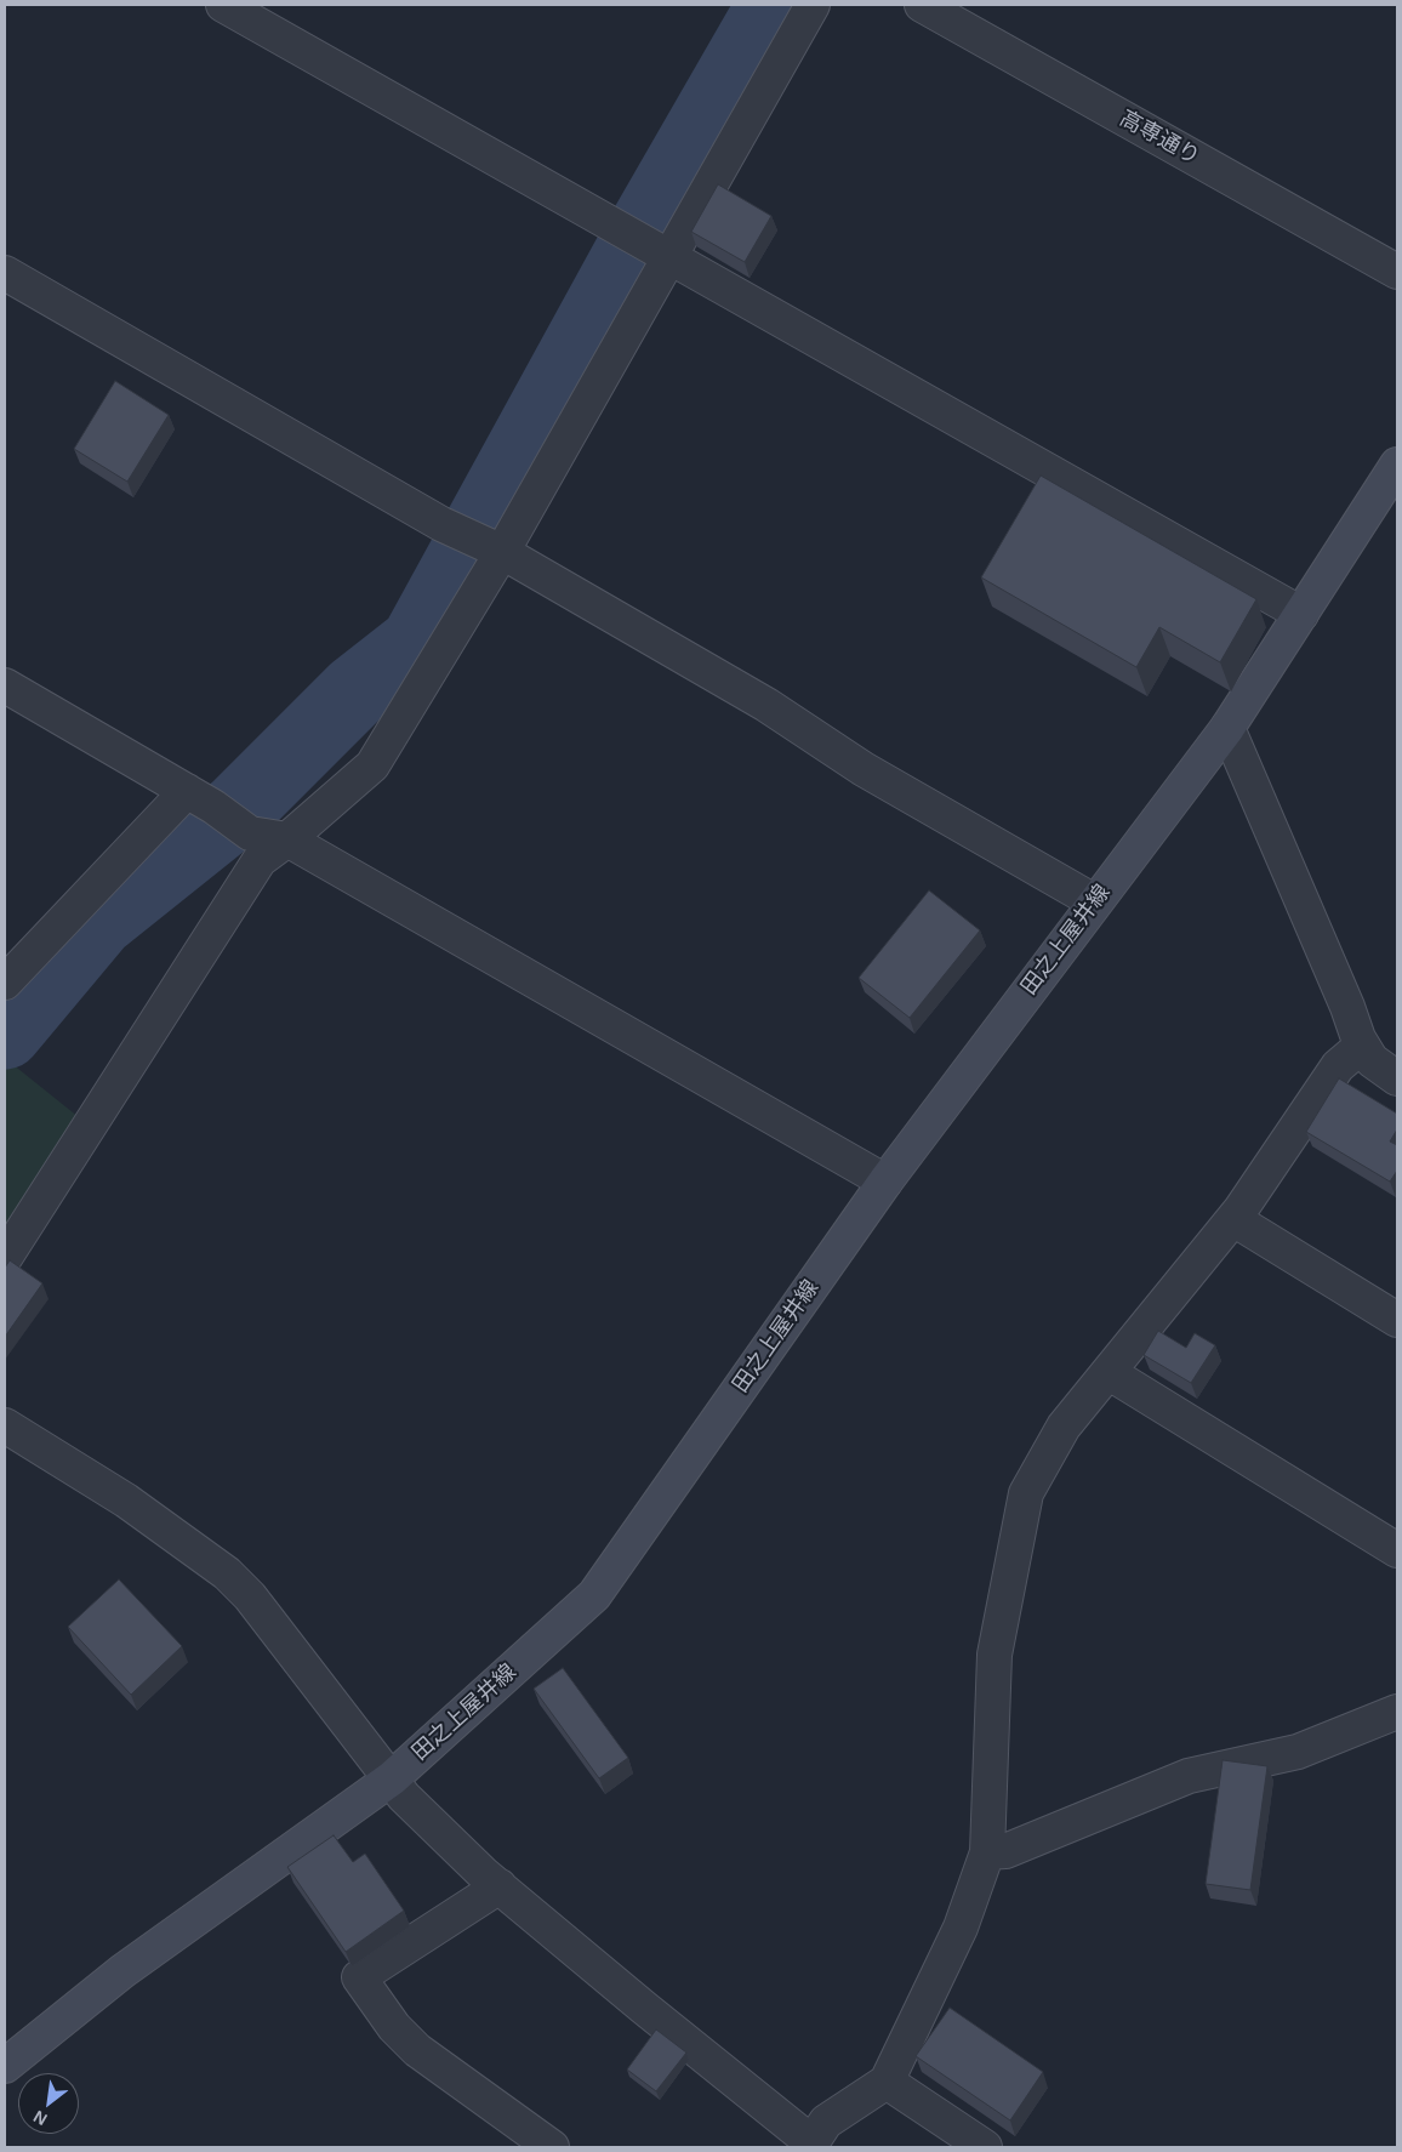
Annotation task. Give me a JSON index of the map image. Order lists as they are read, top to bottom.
{
  "streets": {
    "main road": ["田之上屋井線"],
    "street": ["高専通り"]
  },
  "north": "bottom left"
}
